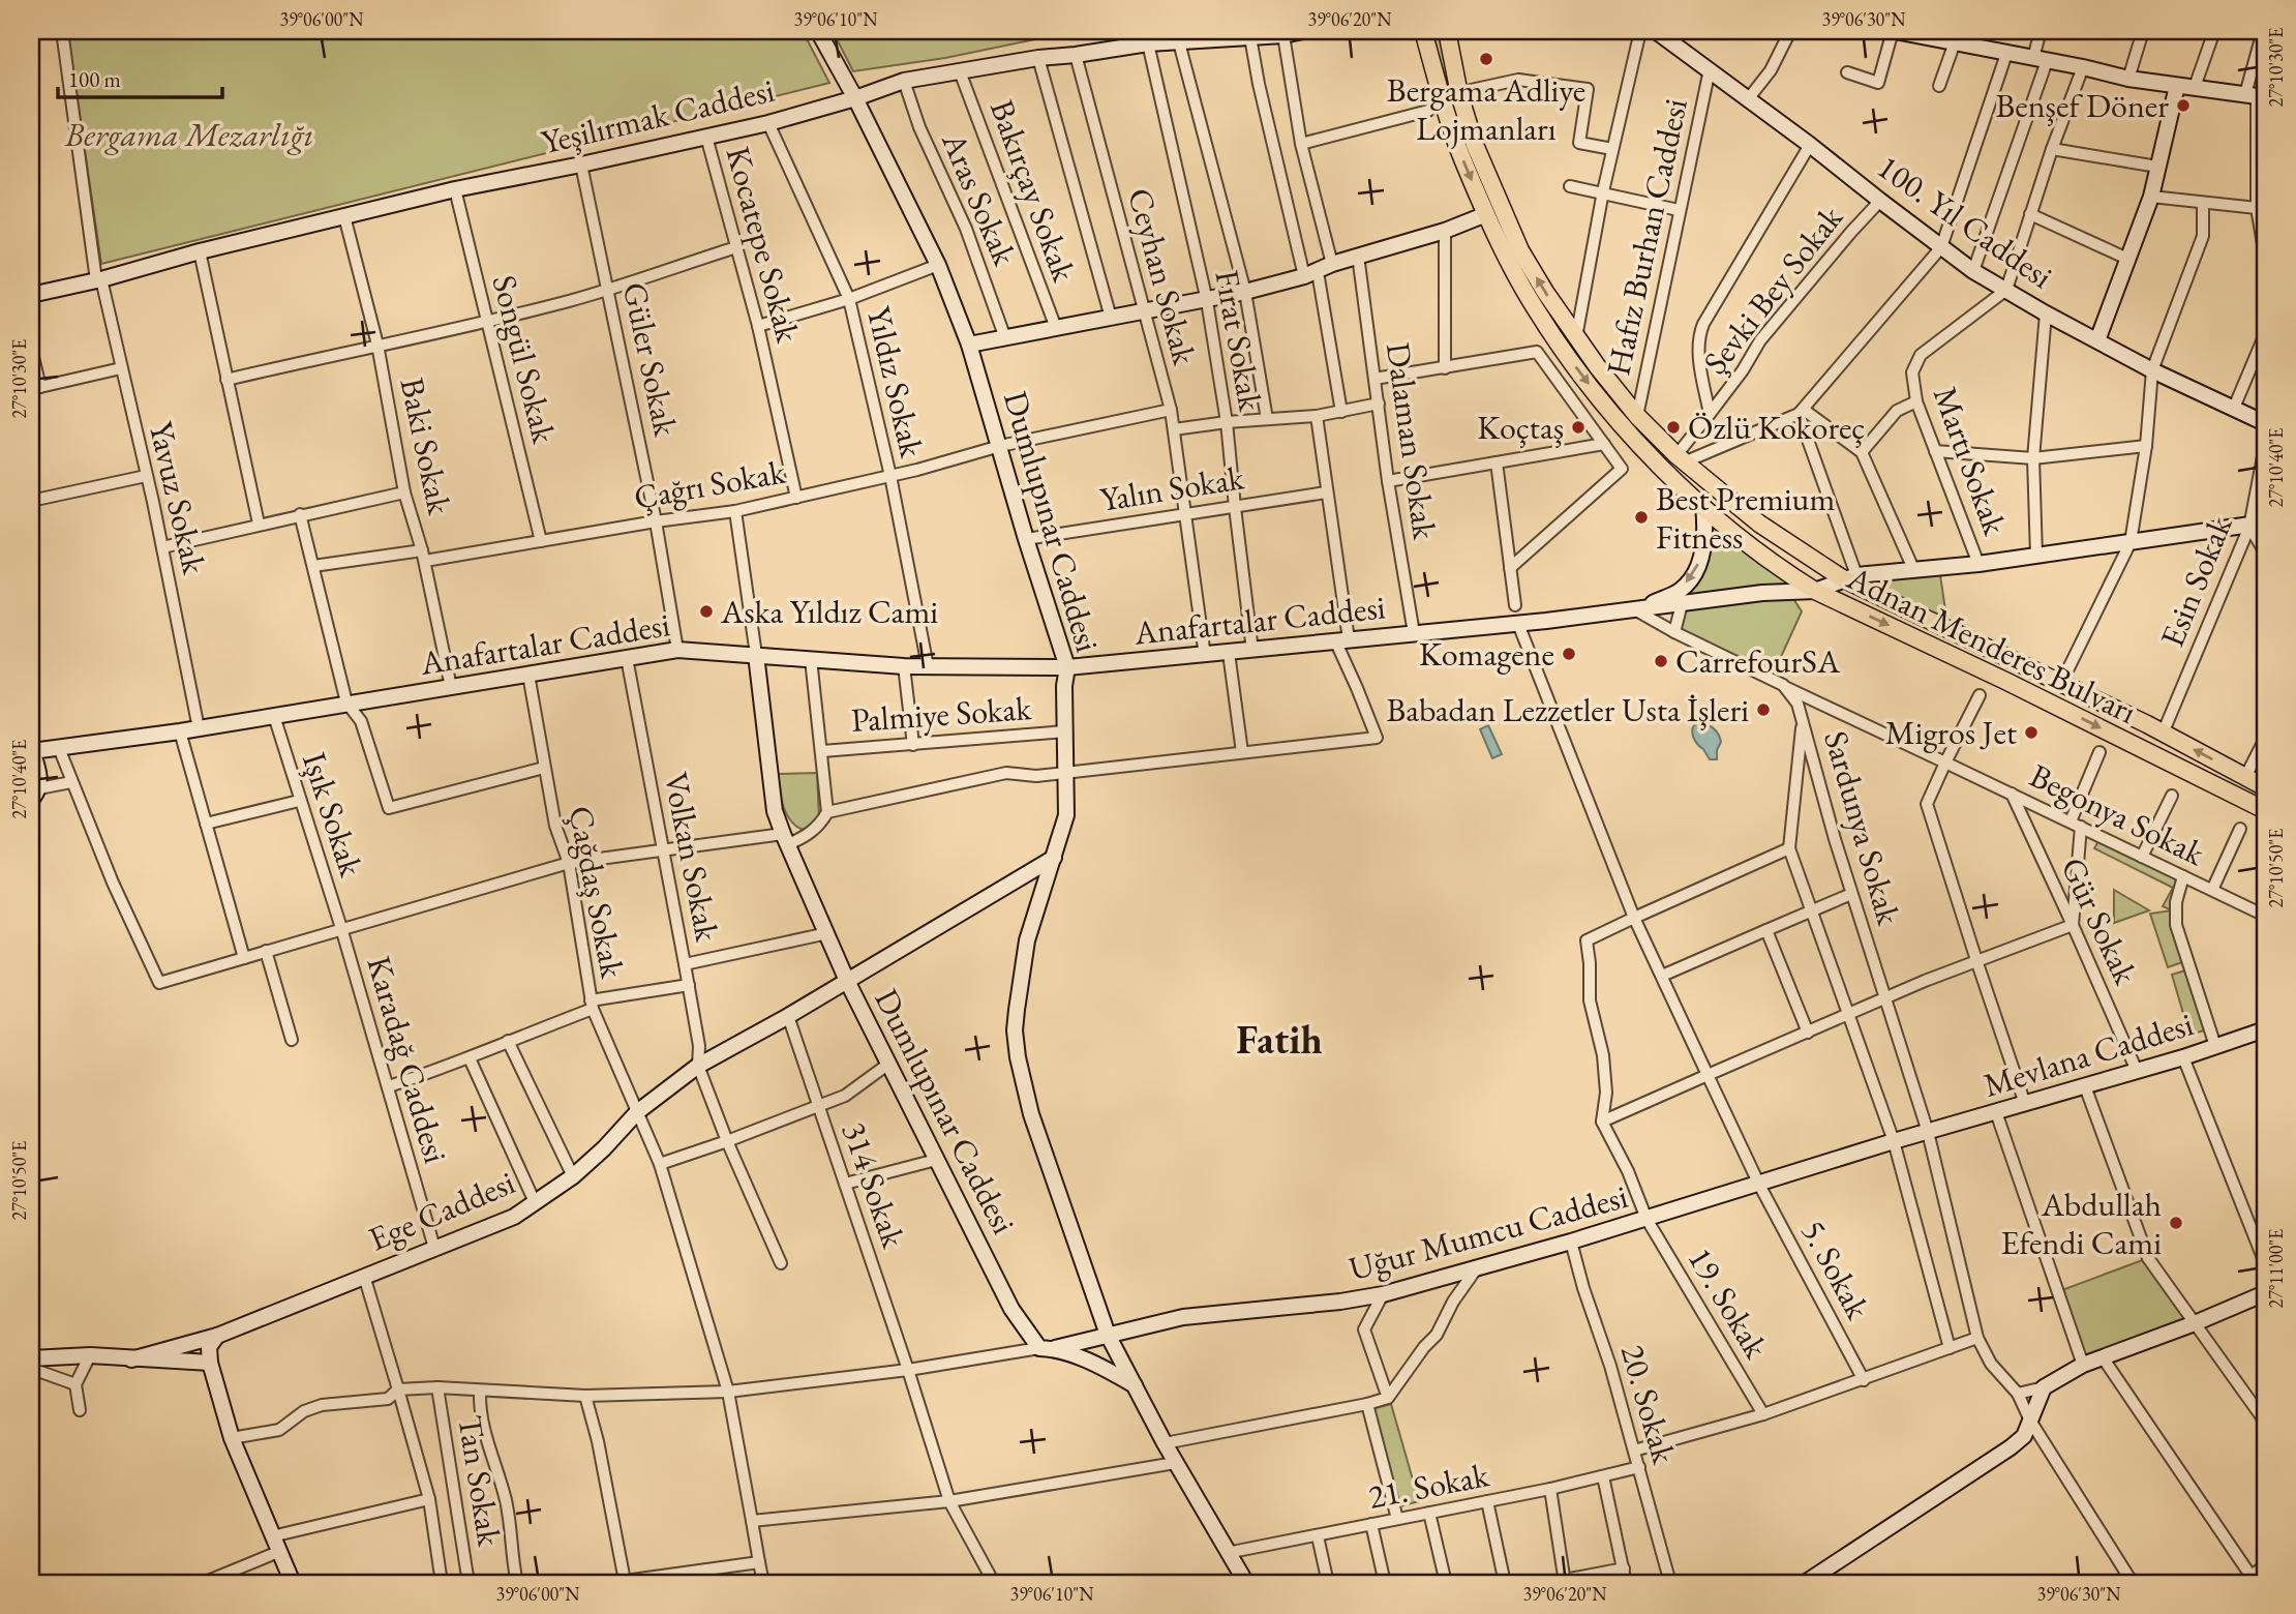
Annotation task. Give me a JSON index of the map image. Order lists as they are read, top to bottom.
{
  "streets": {
    "main road": ["Adnan Menderes Bulvarı"],
    "street": [
      "Yeşilırmak Caddesi",
      "Bakırçay Sokak",
      "Aras Sokak",
      "100. Yıl Caddesi",
      "Hafız Burhan Caddesi",
      "Kocatepe Sokak",
      "Ceyhan Sokak",
      "Şevki Bey Sokak",
      "Fırat Sokak",
      "Songül Sokak",
      "Güler Sokak",
      "Yıldız Sokak",
      "Dalaman Sokak",
      "Baki Sokak",
      "Martı Sokak",
      "Çağrı Sokak",
      "Yalın Sokak",
      "Yavuz Sokak",
      "Dumlupınar Caddesi",
      "Esin Sokak",
      "Anafartalar Caddesi",
      "Palmiye Sokak",
      "Işık Sokak",
      "Begonya Sokak",
      "Sardunya Sokak",
      "Volkan Sokak",
      "Çağdaş Sokak",
      "Gür Sokak",
      "Mevlana Caddesi",
      "Karadağ Caddesi",
      "314 Sokak",
      "Ege Caddesi",
      "Uğur Mumcu Caddesi",
      "5. Sokak",
      "19. Sokak",
      "20. Sokak",
      "Tan Sokak",
      "21. Sokak"
    ]
  },
  "crossings": [
    ["Yeşilırmak Caddesi", "Bakırçay Sokak"],
    ["Yeşilırmak Caddesi", "Aras Sokak"],
    ["Yeşilırmak Caddesi", "Kocatepe Sokak"],
    ["Yeşilırmak Caddesi", "Ceyhan Sokak"],
    ["Yeşilırmak Caddesi", "Fırat Sokak"],
    ["Yeşilırmak Caddesi", "Songül Sokak"],
    ["Yeşilırmak Caddesi", "Güler Sokak"],
    ["Yeşilırmak Caddesi", "Yıldız Sokak"],
    ["Yeşilırmak Caddesi", "Baki Sokak"],
    ["Yeşilırmak Caddesi", "Yavuz Sokak"],
    ["Yeşilırmak Caddesi", "Dumlupınar Caddesi"],
    ["100. Yıl Caddesi", "Hafız Burhan Caddesi"],
    ["100. Yıl Caddesi", "Şevki Bey Sokak"],
    ["100. Yıl Caddesi", "Martı Sokak"],
    ["Hafız Burhan Caddesi", "Adnan Menderes Bulvarı"],
    ["Kocatepe Sokak", "Çağrı Sokak"],
    ["Ceyhan Sokak", "Çağrı Sokak"],
    ["Ceyhan Sokak", "Yalın Sokak"],
    ["Ceyhan Sokak", "Anafartalar Caddesi"],
    ["Şevki Bey Sokak", "Adnan Menderes Bulvarı"],
    ["Fırat Sokak", "Yalın Sokak"],
    ["Fırat Sokak", "Anafartalar Caddesi"],
    ["Songül Sokak", "Çağrı Sokak"],
    ["Güler Sokak", "Çağrı Sokak"],
    ["Güler Sokak", "Anafartalar Caddesi"],
    ["Yıldız Sokak", "Çağrı Sokak"],
    ["Yıldız Sokak", "Anafartalar Caddesi"],
    ["Dalaman Sokak", "Anafartalar Caddesi"],
    ["Baki Sokak", "Çağrı Sokak"],
    ["Baki Sokak", "Anafartalar Caddesi"],
    ["Martı Sokak", "Anafartalar Caddesi"],
    ["Çağrı Sokak", "Dumlupınar Caddesi"],
    ["Yalın Sokak", "Dumlupınar Caddesi"],
    ["Yavuz Sokak", "Anafartalar Caddesi"],
    ["Dumlupınar Caddesi", "Anafartalar Caddesi"],
    ["Dumlupınar Caddesi", "Palmiye Sokak"],
    ["Dumlupınar Caddesi", "Ege Caddesi"],
    ["Esin Sokak", "Anafartalar Caddesi"],
    ["Esin Sokak", "Adnan Menderes Bulvarı"],
    ["Anafartalar Caddesi", "Adnan Menderes Bulvarı"],
    ["Anafartalar Caddesi", "Işık Sokak"],
    ["Anafartalar Caddesi", "Volkan Sokak"],
    ["Anafartalar Caddesi", "Çağdaş Sokak"],
    ["Anafartalar Caddesi", "5. Sokak"],
    ["Işık Sokak", "Karadağ Caddesi"],
    ["Begonya Sokak", "Sardunya Sokak"],
    ["Begonya Sokak", "Gür Sokak"],
    ["Sardunya Sokak", "Mevlana Caddesi"],
    ["Sardunya Sokak", "Uğur Mumcu Caddesi"],
    ["Volkan Sokak", "Ege Caddesi"],
    ["Çağdaş Sokak", "Ege Caddesi"],
    ["Gür Sokak", "Mevlana Caddesi"],
    ["Mevlana Caddesi", "Uğur Mumcu Caddesi"],
    ["Karadağ Caddesi", "Ege Caddesi"],
    ["314 Sokak", "Ege Caddesi"],
    ["Uğur Mumcu Caddesi", "5. Sokak"],
    ["Uğur Mumcu Caddesi", "19. Sokak"],
    ["Uğur Mumcu Caddesi", "20. Sokak"],
    ["20. Sokak", "21. Sokak"]
  ],
  "districts": ["Fatih"],
  "parks": ["Bergama Mezarlığı"],
  "places": [
    "Bergama Adliye Lojmanları",
    "Benşef Döner",
    "Koçtaş",
    "Özlü Kokoreç",
    "Best Premium Fitness",
    "Aska Yıldız Cami",
    "Komagene",
    "CarrefourSA",
    "Babadan Lezzetler Usta İşleri",
    "Migros Jet",
    "Abdullah Efendi Cami"
  ],
  "scale_bar": "100 m",
  "coordinates": [
    "39°06'00\"N",
    "39°06'10\"N",
    "39°06'20\"N",
    "39°06'30\"N",
    "27°10'30\"E",
    "27°10'40\"E",
    "27°10'50\"E",
    "27°11'00\"E"
  ]
}
